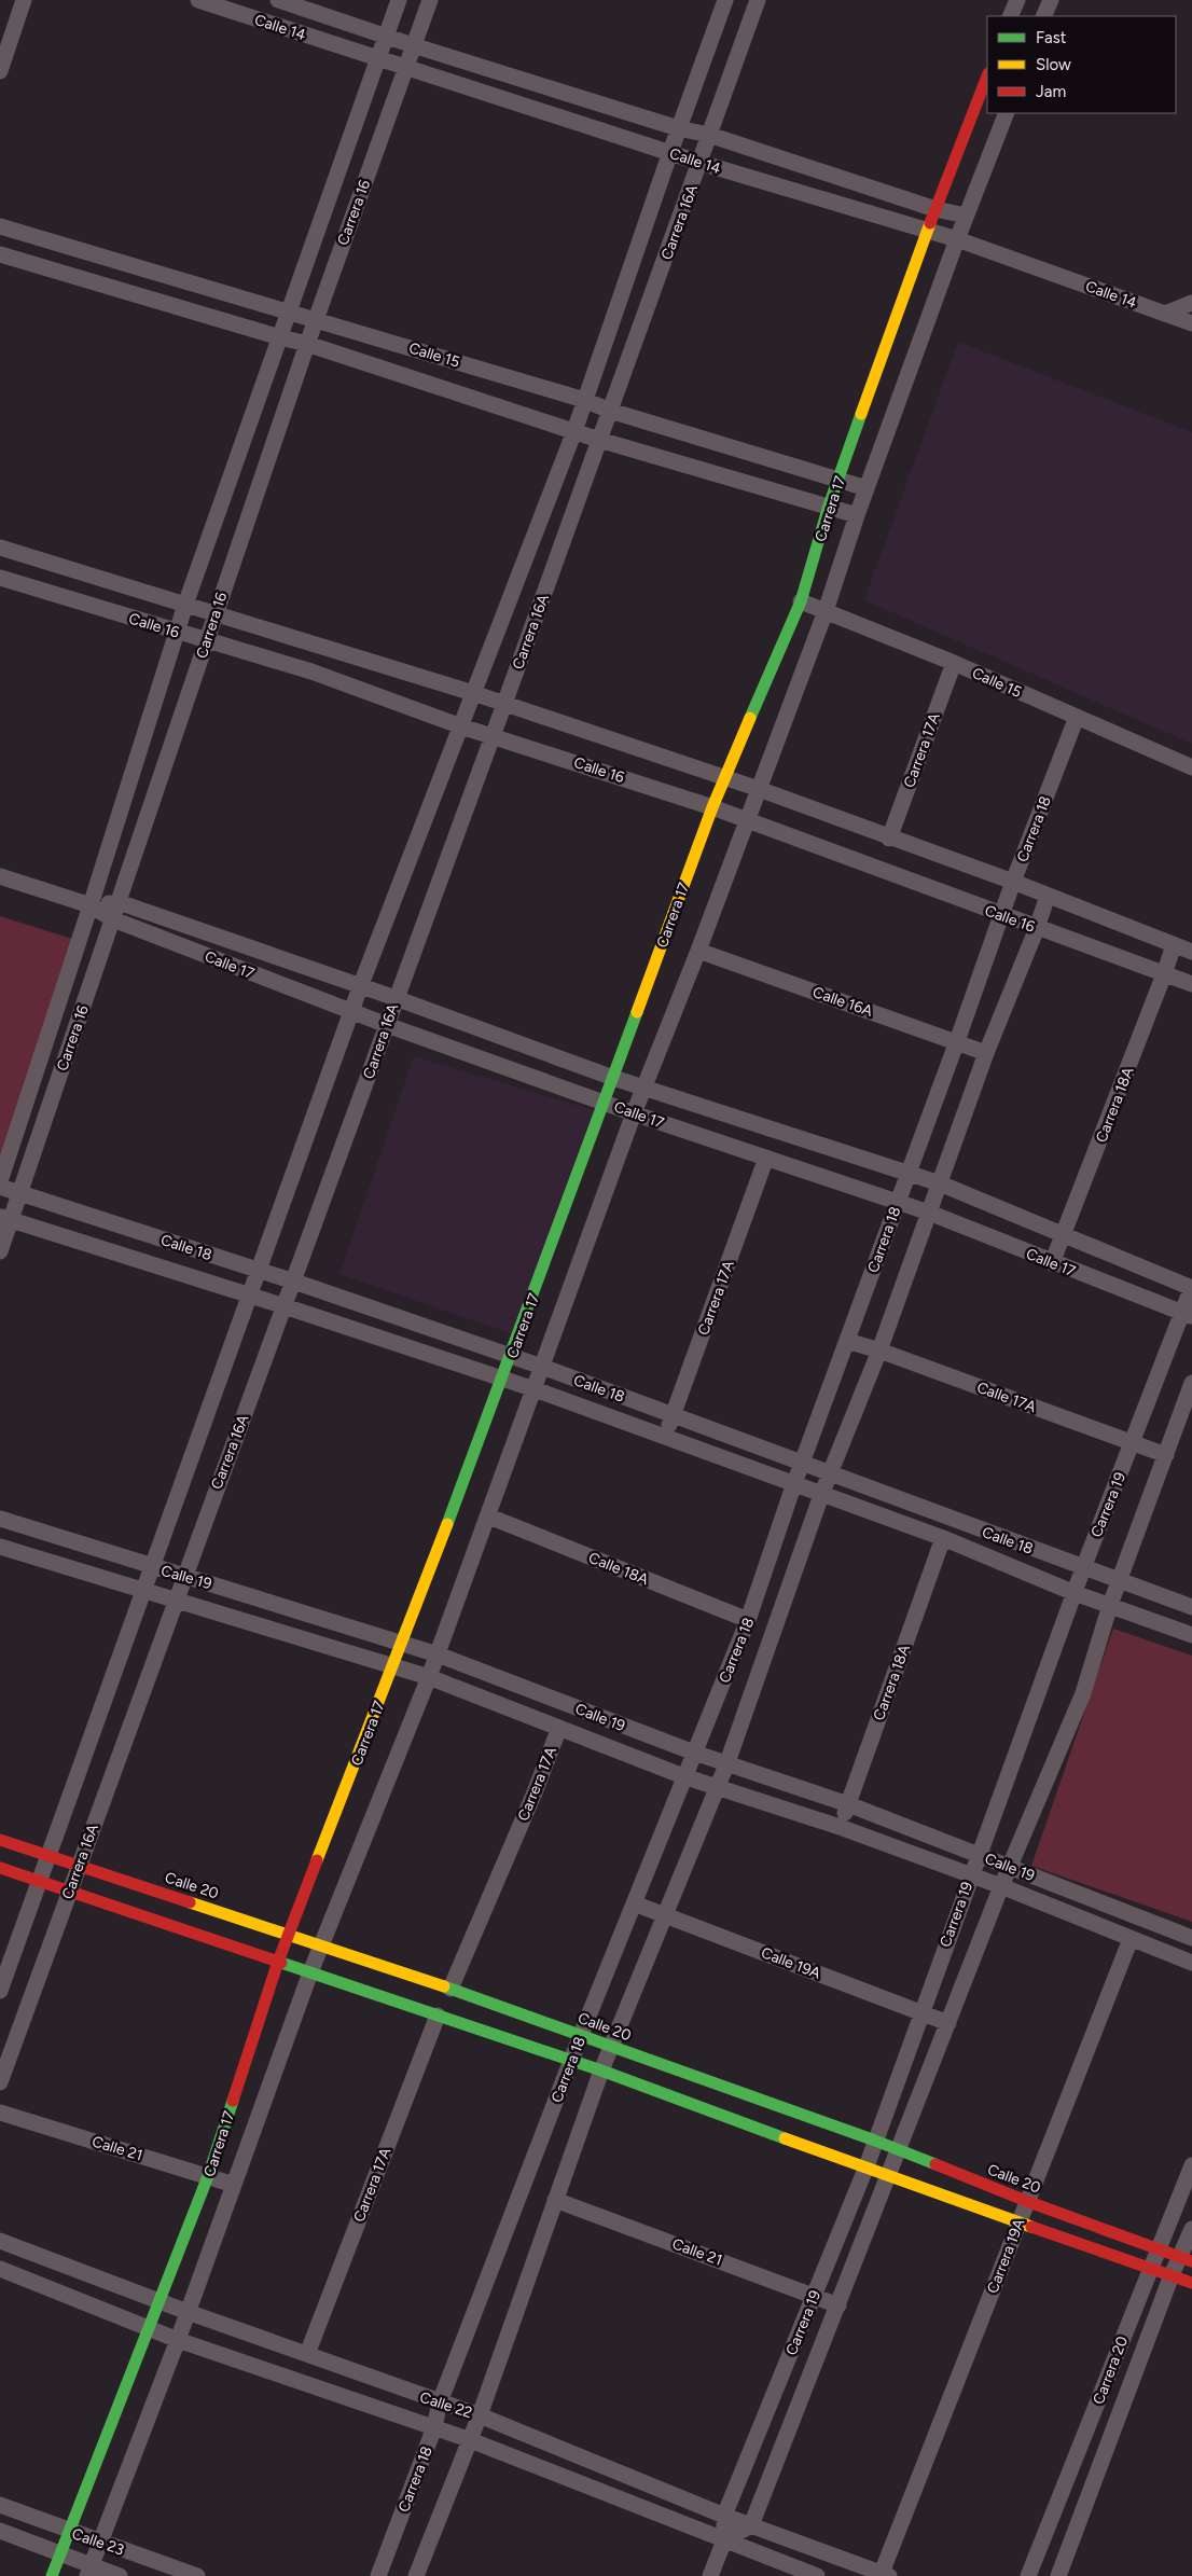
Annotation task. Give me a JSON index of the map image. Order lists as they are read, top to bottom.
{
  "streets": {
    "street": [
      "Calle 14",
      "Carrera 16",
      "Carrera 16A",
      "Calle 15",
      "Carrera 17",
      "Calle 16",
      "Carrera 17A",
      "Carrera 18",
      "Calle 17",
      "Calle 16A",
      "Carrera 18A",
      "Calle 18",
      "Calle 17A",
      "Carrera 19",
      "Calle 18A",
      "Calle 19",
      "Calle 20",
      "Calle 19A",
      "Calle 21",
      "Carrera 19A",
      "Carrera 20",
      "Calle 22",
      "Calle 23"
    ]
  },
  "crossings": [
    ["Calle 14", "Carrera 16"],
    ["Calle 14", "Carrera 16A"],
    ["Calle 14", "Carrera 17"],
    ["Carrera 16", "Calle 15"],
    ["Carrera 16", "Calle 16"],
    ["Carrera 16", "Calle 17"],
    ["Carrera 16", "Calle 18"],
    ["Carrera 16A", "Calle 15"],
    ["Carrera 16A", "Calle 16"],
    ["Carrera 16A", "Calle 17"],
    ["Carrera 16A", "Calle 18"],
    ["Carrera 16A", "Calle 19"],
    ["Carrera 16A", "Calle 20"],
    ["Calle 15", "Carrera 17"],
    ["Calle 15", "Carrera 17A"],
    ["Calle 15", "Carrera 18"],
    ["Carrera 17", "Calle 16"],
    ["Carrera 17", "Calle 17"],
    ["Carrera 17", "Calle 16A"],
    ["Carrera 17", "Calle 18"],
    ["Carrera 17", "Calle 18A"],
    ["Carrera 17", "Calle 19"],
    ["Carrera 17", "Calle 20"],
    ["Carrera 17", "Calle 21"],
    ["Carrera 17", "Calle 22"],
    ["Carrera 17", "Calle 23"],
    ["Calle 16", "Carrera 17A"],
    ["Calle 16", "Carrera 18"],
    ["Calle 16", "Carrera 18A"],
    ["Carrera 17A", "Calle 17"],
    ["Carrera 17A", "Calle 18"],
    ["Carrera 17A", "Calle 19"],
    ["Carrera 17A", "Calle 20"],
    ["Carrera 17A", "Calle 22"],
    ["Carrera 18", "Calle 17"],
    ["Carrera 18", "Calle 16A"],
    ["Carrera 18", "Calle 18"],
    ["Carrera 18", "Calle 17A"],
    ["Carrera 18", "Calle 18A"],
    ["Carrera 18", "Calle 19"],
    ["Carrera 18", "Calle 20"],
    ["Carrera 18", "Calle 19A"],
    ["Carrera 18", "Calle 21"],
    ["Carrera 18", "Calle 22"],
    ["Calle 17", "Carrera 18A"],
    ["Calle 17", "Carrera 19"],
    ["Carrera 18A", "Calle 18"],
    ["Carrera 18A", "Calle 19"],
    ["Calle 18", "Carrera 19"],
    ["Calle 17A", "Carrera 19"],
    ["Carrera 19", "Calle 19"],
    ["Carrera 19", "Calle 20"],
    ["Carrera 19", "Calle 19A"],
    ["Carrera 19", "Calle 21"],
    ["Carrera 19", "Calle 22"],
    ["Calle 19", "Carrera 19A"],
    ["Calle 20", "Carrera 19A"],
    ["Calle 20", "Carrera 20"],
    ["Carrera 19A", "Calle 22"]
  ],
  "legend": ["Fast", "Slow", "Jam"]
}
